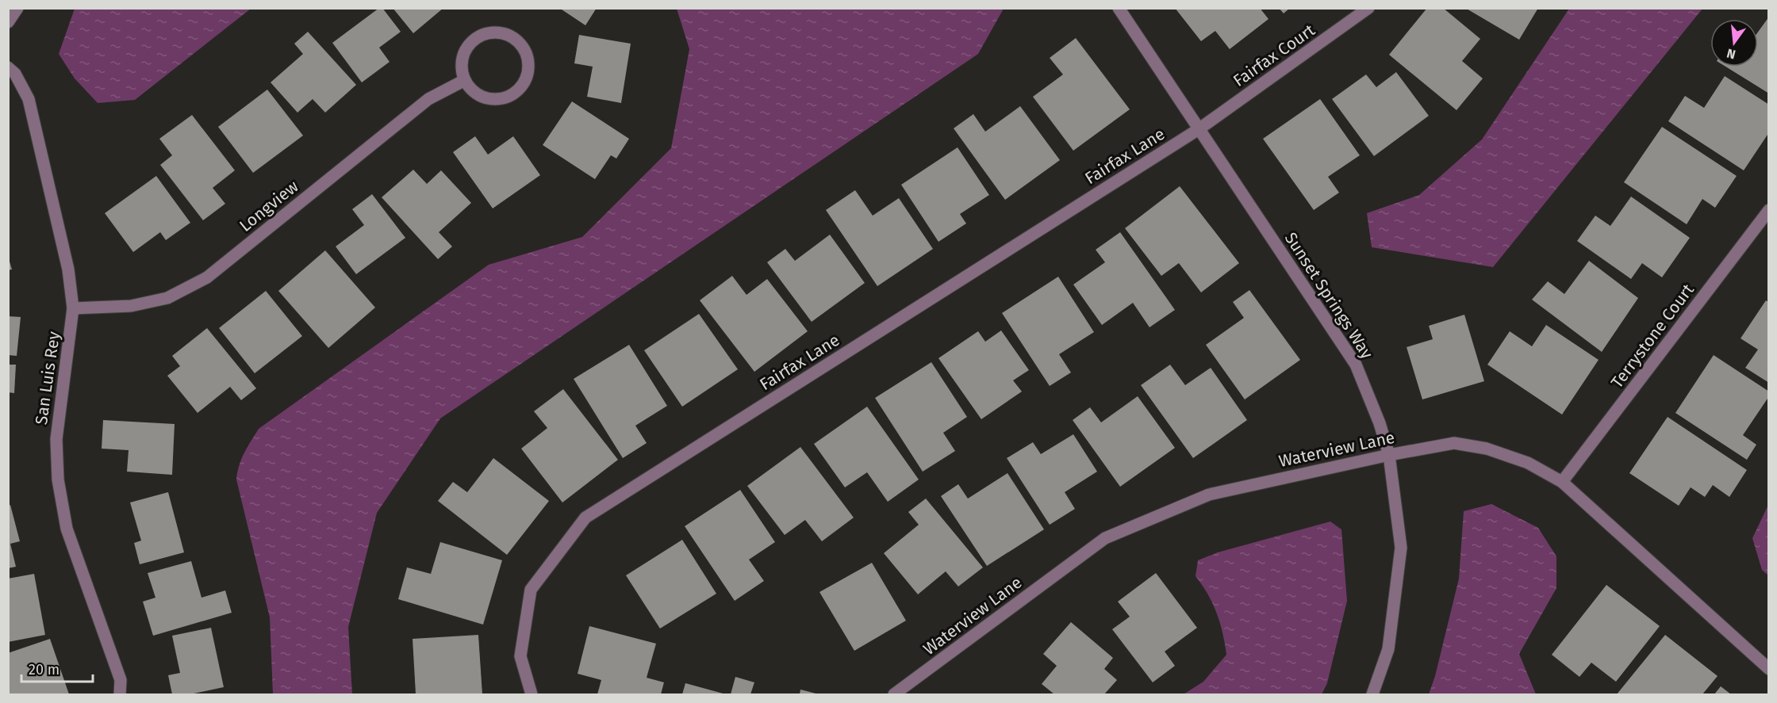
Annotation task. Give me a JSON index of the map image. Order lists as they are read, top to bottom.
{
  "streets": {
    "street": [
      "Fairfax Court",
      "Fairfax Lane",
      "Longview",
      "Sunset Springs Way",
      "Terrystone Court",
      "San Luis Rey",
      "Waterview Lane"
    ]
  },
  "crossings": [
    ["Fairfax Court", "Fairfax Lane"],
    ["Fairfax Court", "Sunset Springs Way"],
    ["Fairfax Lane", "Sunset Springs Way"],
    ["Longview", "San Luis Rey"],
    ["Sunset Springs Way", "Waterview Lane"],
    ["Terrystone Court", "Waterview Lane"]
  ],
  "scale_bar": "20 m",
  "north": "bottom"
}
